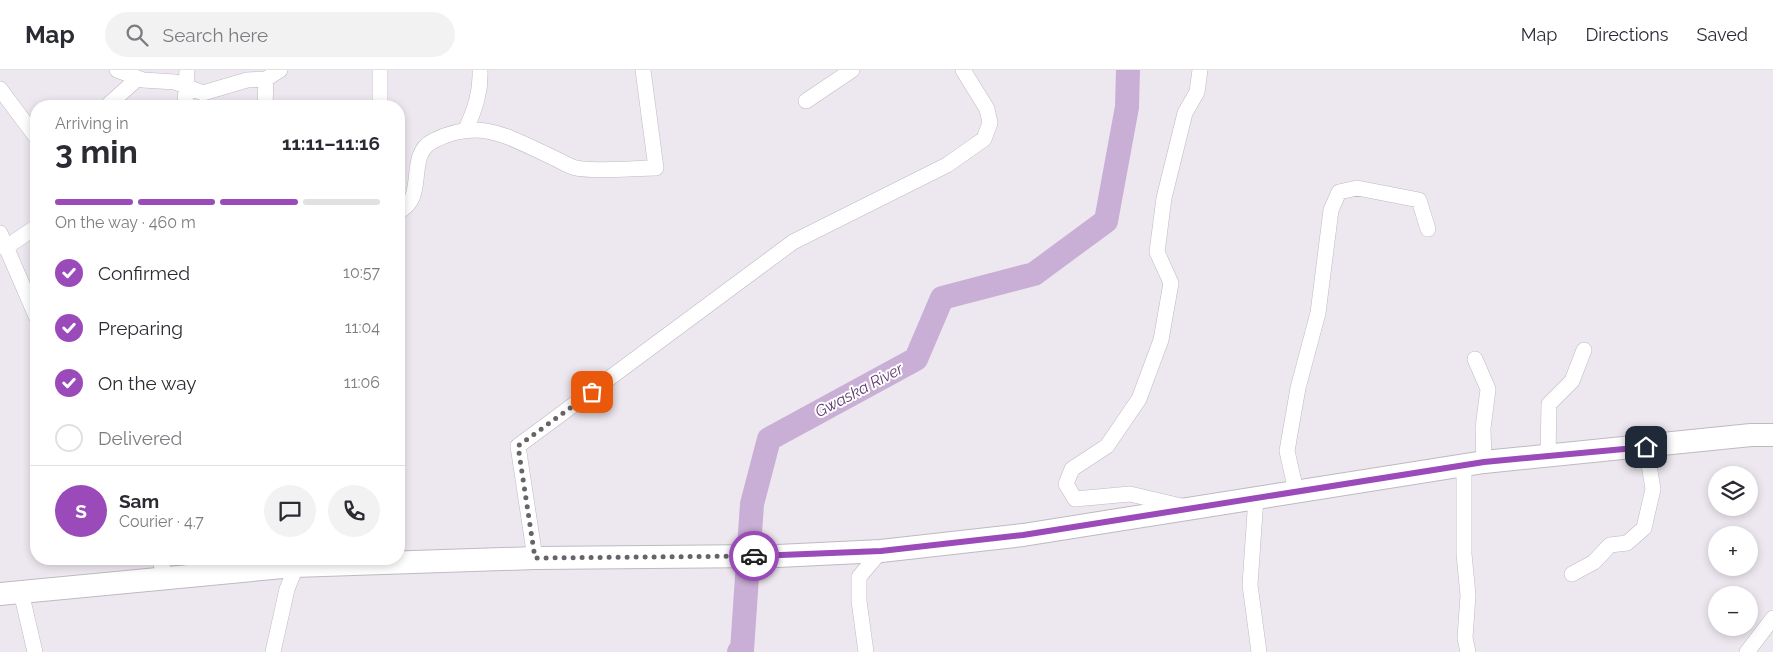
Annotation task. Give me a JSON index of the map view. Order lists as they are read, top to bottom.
{
  "water": ["Gwaska River"],
  "page": {
    "header": "Map",
    "search": "Search here",
    "nav": ["Map", "Directions", "Saved"],
    "heading": ["3 min", "Arriving in", "11:11–11:16"],
    "panel": ["Sam", "Courier · 4.7"],
    "bar": "On the way · 460 m",
    "list": [
      ["Confirmed", "10:57"],
      ["Preparing", "11:04"],
      ["On the way", "11:06"],
      "Delivered"
    ],
    "map_buttons": ["+", "−"],
    "round": "S"
  }
}
